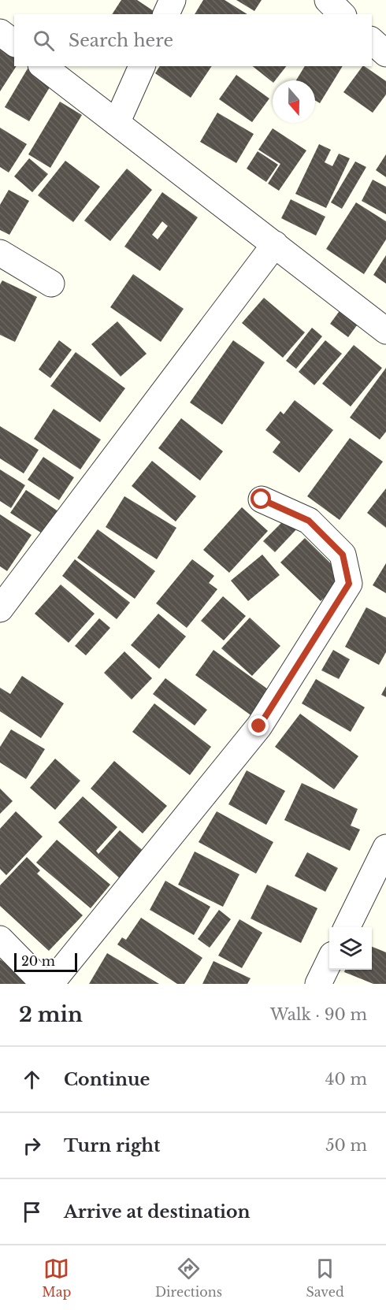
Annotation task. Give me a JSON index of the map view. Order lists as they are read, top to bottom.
{
  "scale_bar": "20 m",
  "north": "bottom",
  "page": {
    "search": "Search here",
    "scale": "20 m",
    "heading": ["2 min", "Walk · 90 m"],
    "list": [
      ["Continue", "40 m"],
      ["Turn right", "50 m"],
      "Arrive at destination"
    ],
    "nav": ["Map", "Directions", "Saved"]
  }
}
